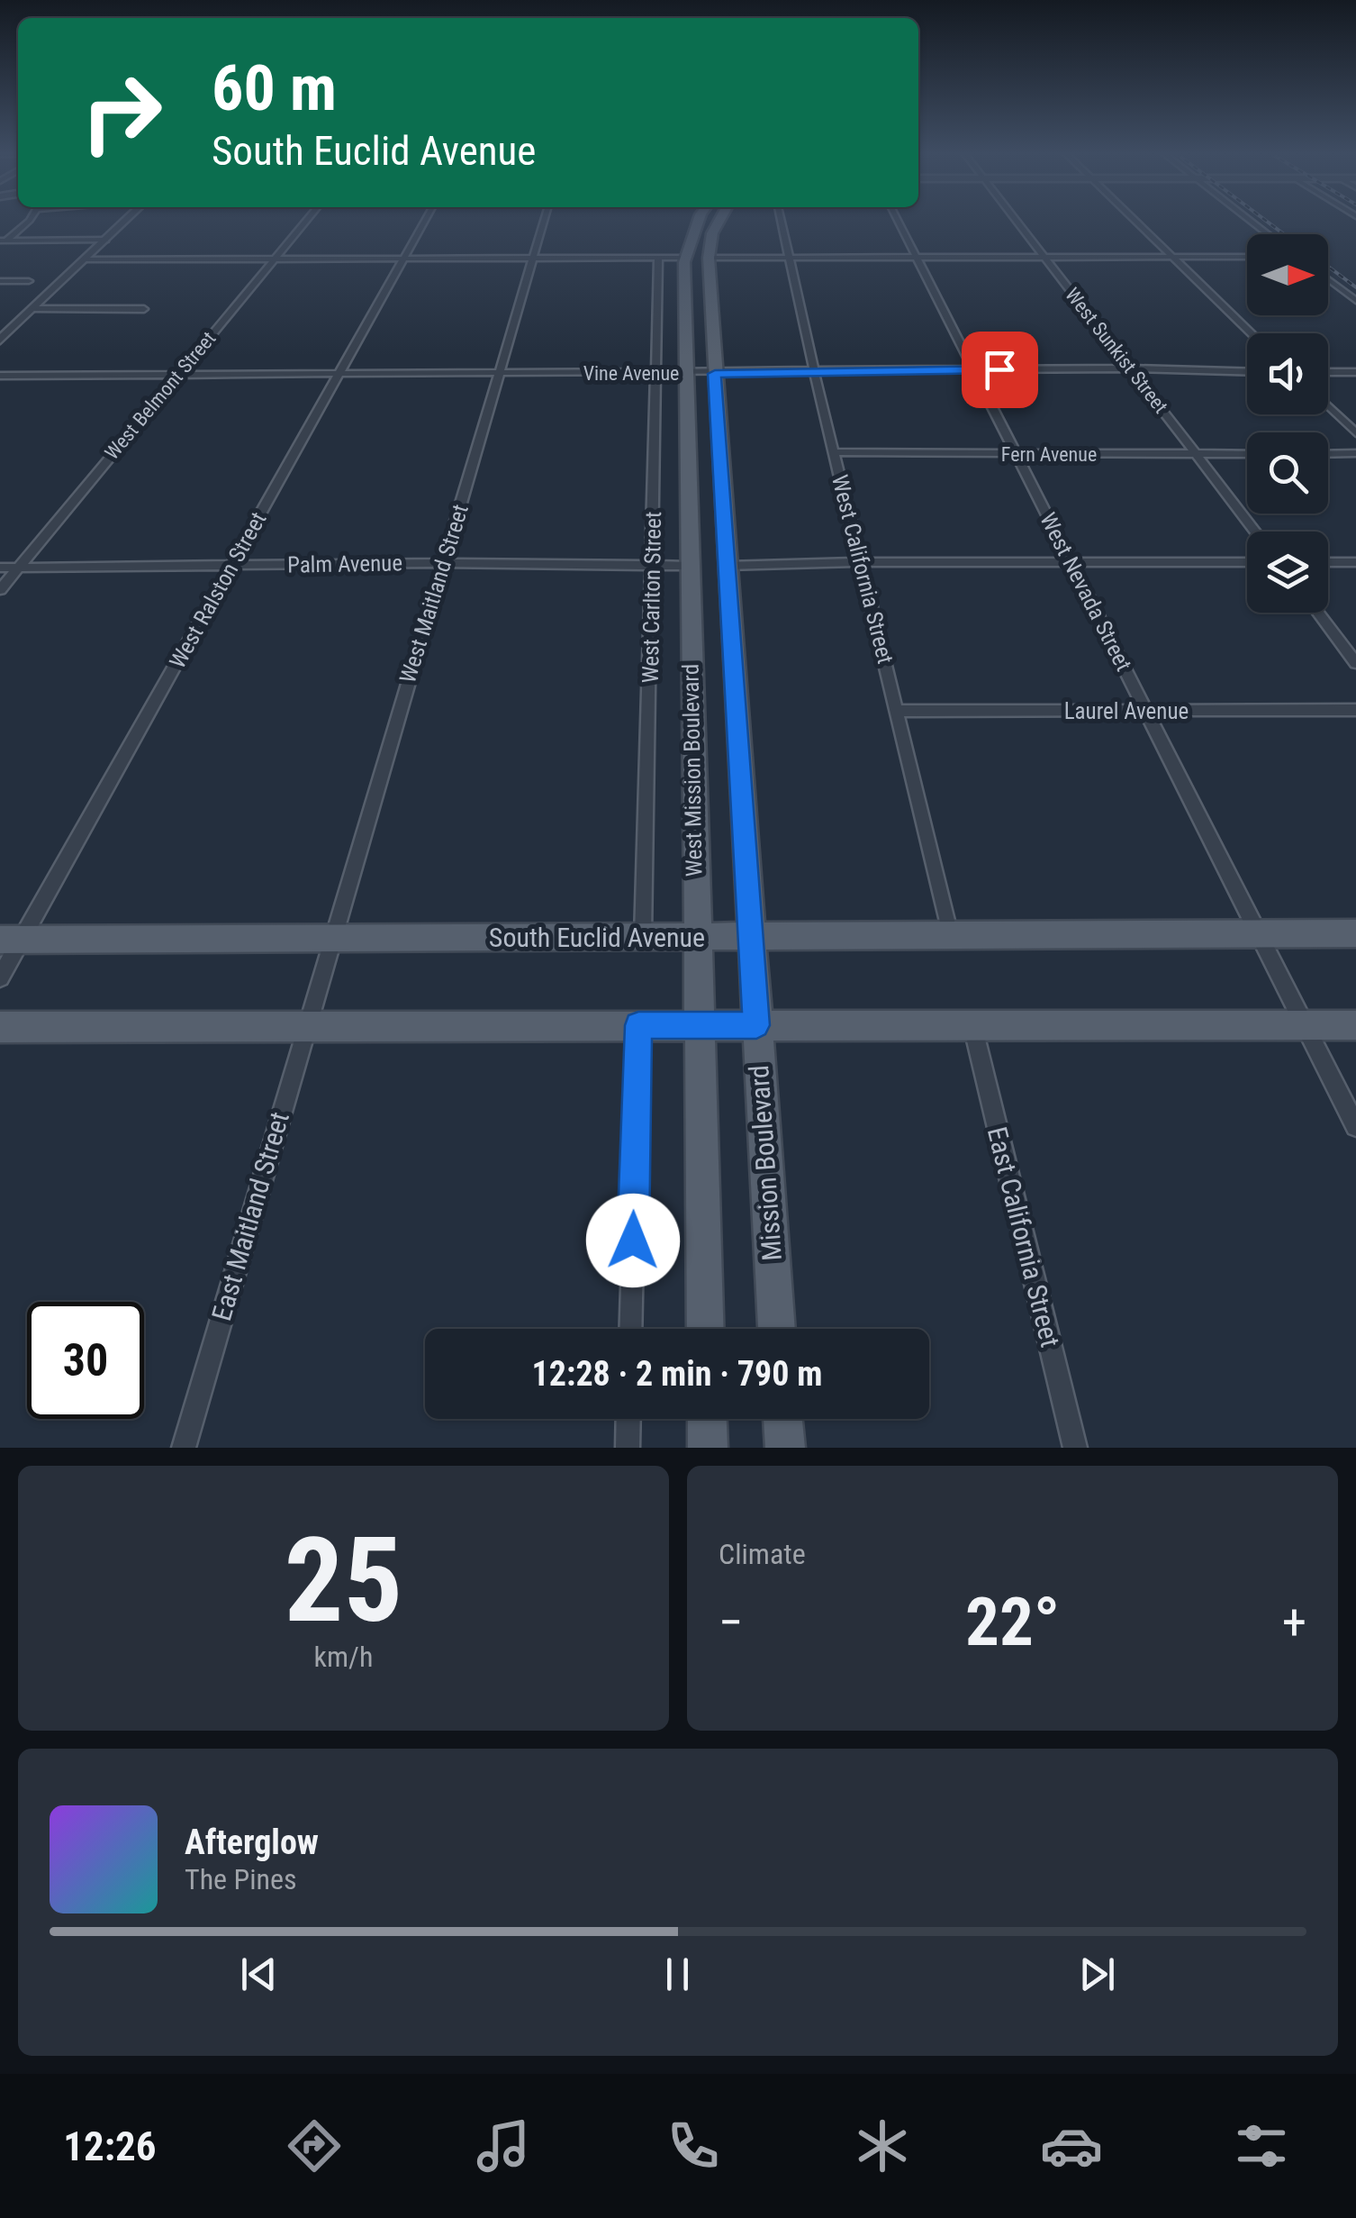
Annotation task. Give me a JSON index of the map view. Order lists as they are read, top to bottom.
{
  "streets": {
    "main road": ["West Mission Boulevard", "South Euclid Avenue", "Mission Boulevard"],
    "street": [
      "West Sunkist Street",
      "Vine Avenue",
      "West Belmont Street",
      "Fern Avenue",
      "Palm Avenue",
      "West California Street",
      "West Ralston Street",
      "West Nevada Street",
      "West Maitland Street",
      "West Carlton Street",
      "Laurel Avenue",
      "East Maitland Street",
      "East California Street"
    ]
  },
  "crossings": [
    ["West Sunkist Street", "Vine Avenue"],
    ["West Sunkist Street", "Fern Avenue"],
    ["Vine Avenue", "West Belmont Street"],
    ["Vine Avenue", "West California Street"],
    ["Vine Avenue", "West Ralston Street"],
    ["Vine Avenue", "West Nevada Street"],
    ["Vine Avenue", "West Maitland Street"],
    ["Vine Avenue", "West Carlton Street"],
    ["Vine Avenue", "West Mission Boulevard"],
    ["West Belmont Street", "Palm Avenue"],
    ["Fern Avenue", "West California Street"],
    ["Fern Avenue", "West Nevada Street"],
    ["Palm Avenue", "West Ralston Street"],
    ["Palm Avenue", "West Maitland Street"],
    ["Palm Avenue", "West Carlton Street"],
    ["Palm Avenue", "West Mission Boulevard"],
    ["West California Street", "Laurel Avenue"],
    ["West California Street", "South Euclid Avenue"],
    ["West Ralston Street", "South Euclid Avenue"],
    ["West Nevada Street", "Laurel Avenue"],
    ["West Nevada Street", "South Euclid Avenue"],
    ["West Maitland Street", "South Euclid Avenue"],
    ["West Maitland Street", "East Maitland Street"],
    ["West Carlton Street", "South Euclid Avenue"],
    ["West Mission Boulevard", "South Euclid Avenue"],
    ["West Mission Boulevard", "Mission Boulevard"]
  ],
  "north": "right",
  "page": {
    "turn": ["60 m", "South Euclid Avenue"],
    "limit": "30",
    "trip": "12:28 · 2 min · 790 m",
    "tile": [
      ["25", "km/h"],
      "Climate"
    ],
    "heat": ["−", "22°", "+"],
    "song": ["Afterglow", "The Pines"],
    "tabs": "12:26"
  }
}
